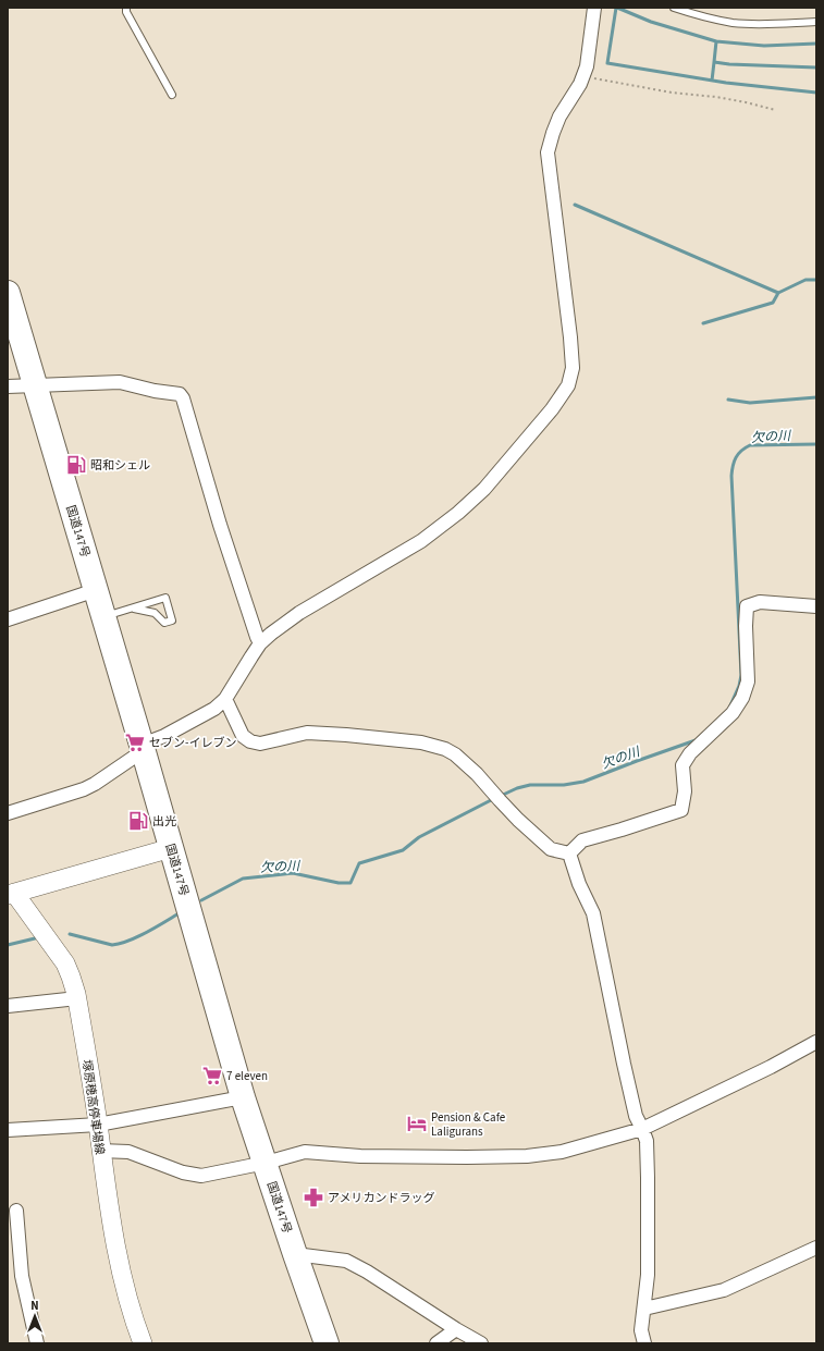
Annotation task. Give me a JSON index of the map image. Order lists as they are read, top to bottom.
{
  "streets": {
    "highway": ["国道147号"],
    "main road": ["塚原穂高停車場線"]
  },
  "water": ["欠の川"],
  "places": {
    "fuel station": ["昭和シェル", "出光"],
    "supermarket": ["セブン-イレブン", "7 eleven"],
    "hotel": ["Pension & Cafe Laligurans"],
    "pharmacy": ["アメリカンドラッグ"]
  },
  "north": "top"
}
